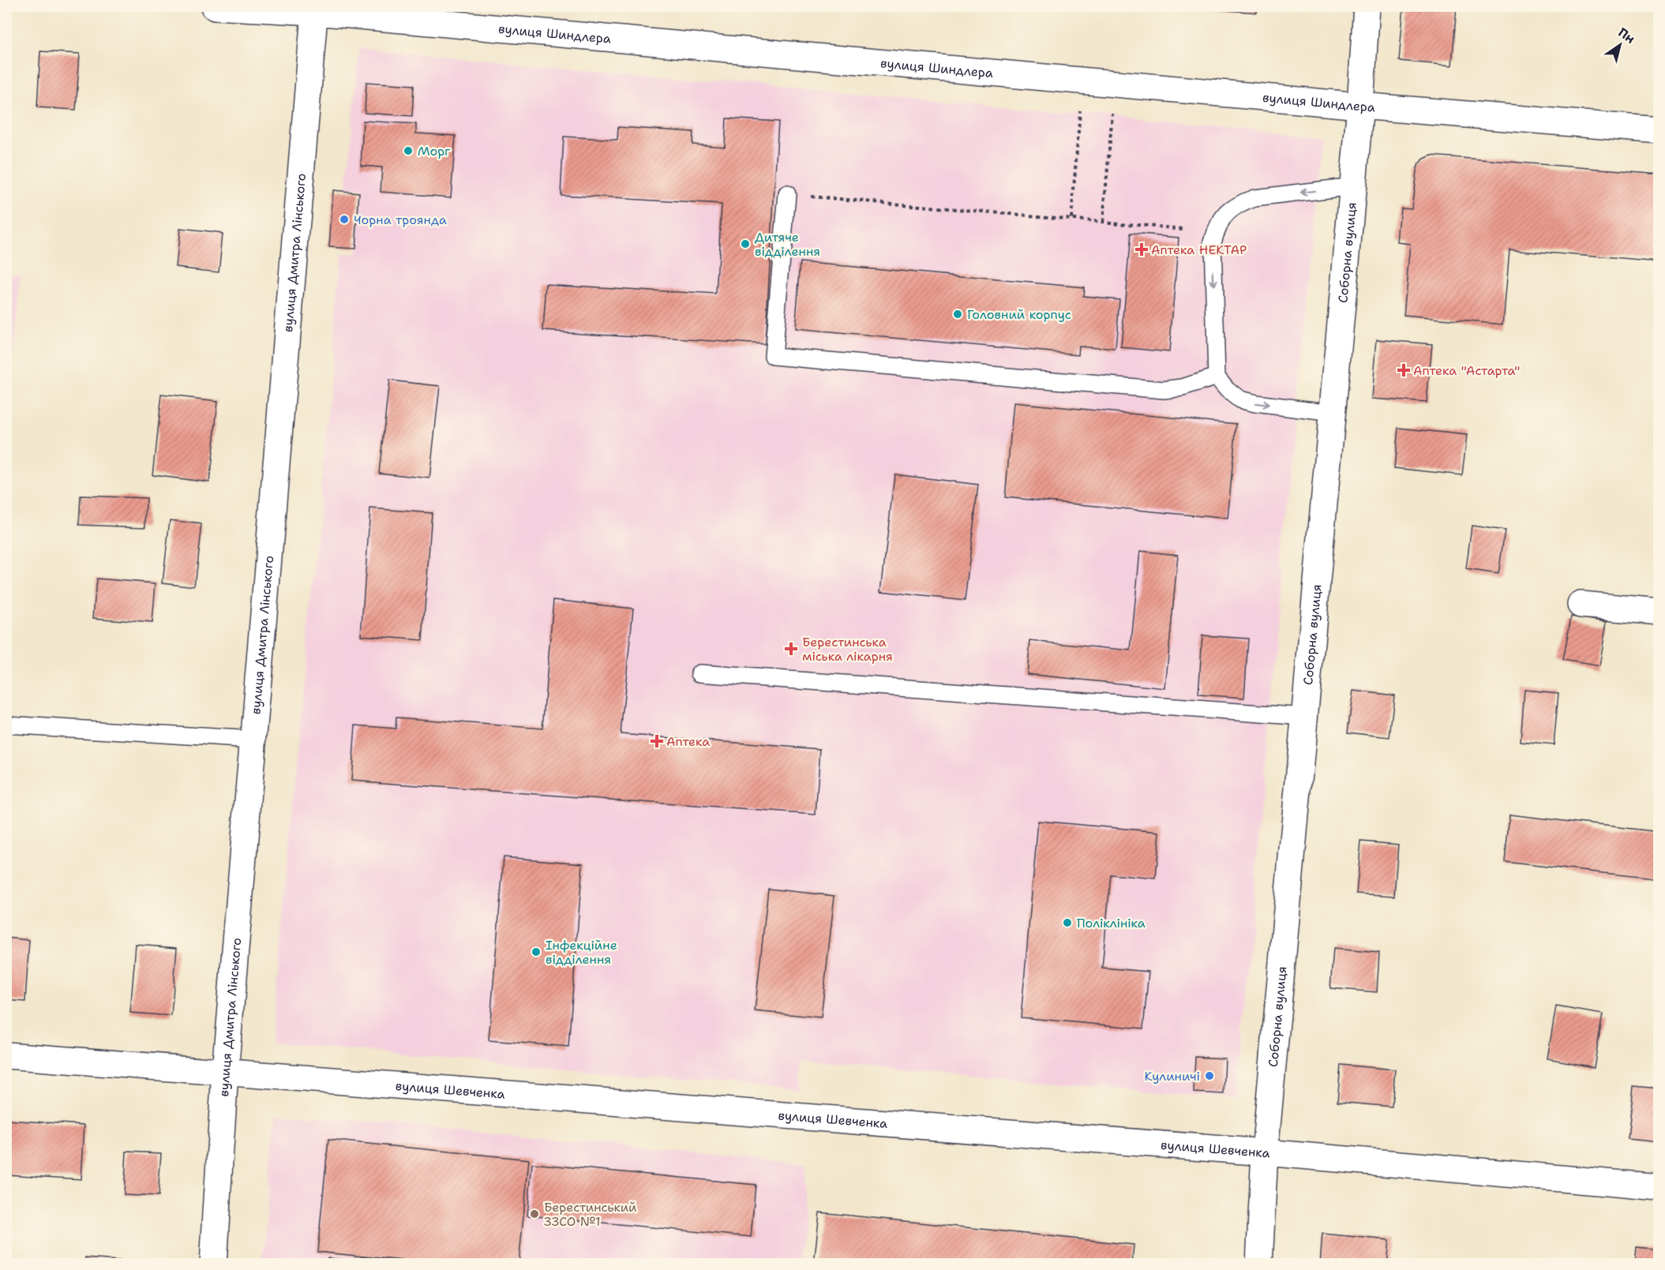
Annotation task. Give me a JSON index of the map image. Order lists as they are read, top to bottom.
{
  "streets": {
    "street": [
      "вулиця Шиндлера",
      "вулиця Дмитра Лінського",
      "Соборна вулиця",
      "вулиця Шевченка"
    ]
  },
  "crossings": [
    ["вулиця Шиндлера", "вулиця Дмитра Лінського"],
    ["вулиця Шиндлера", "Соборна вулиця"],
    ["вулиця Дмитра Лінського", "вулиця Шевченка"],
    ["Соборна вулиця", "вулиця Шевченка"]
  ],
  "places": {
    "other": [
      "Морг",
      "Чорна троянда",
      "Дитяче відділення",
      "Головний корпус",
      "Поліклініка",
      "Інфекційне відділення",
      "Кулиничі",
      "Берестинський ЗЗСО №1"
    ],
    "health": [
      "Аптека НЕКТАР",
      "Аптека \"Астарта\"",
      "Берестинська міська лікарня",
      "Аптека"
    ]
  },
  "north": "top right"
}
